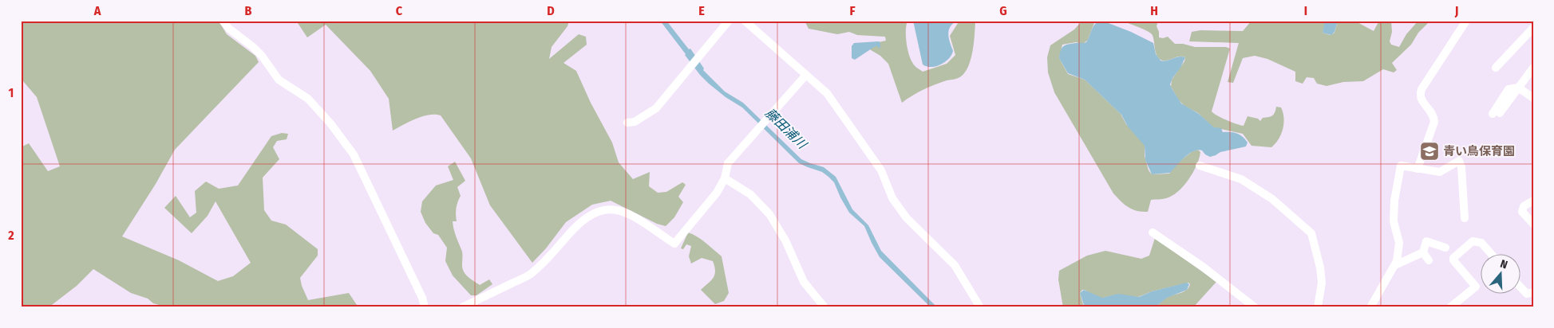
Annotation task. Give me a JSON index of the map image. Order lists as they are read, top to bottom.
{
  "water": ["藤田浦川"],
  "places": {
    "school or university": ["青い鳥保育園"]
  },
  "north": "top",
  "grid": {
    "columns": [
      "A",
      "B",
      "C",
      "D",
      "E",
      "F",
      "G",
      "H",
      "I",
      "J"
    ],
    "rows": ["1", "2"]
  }
}
